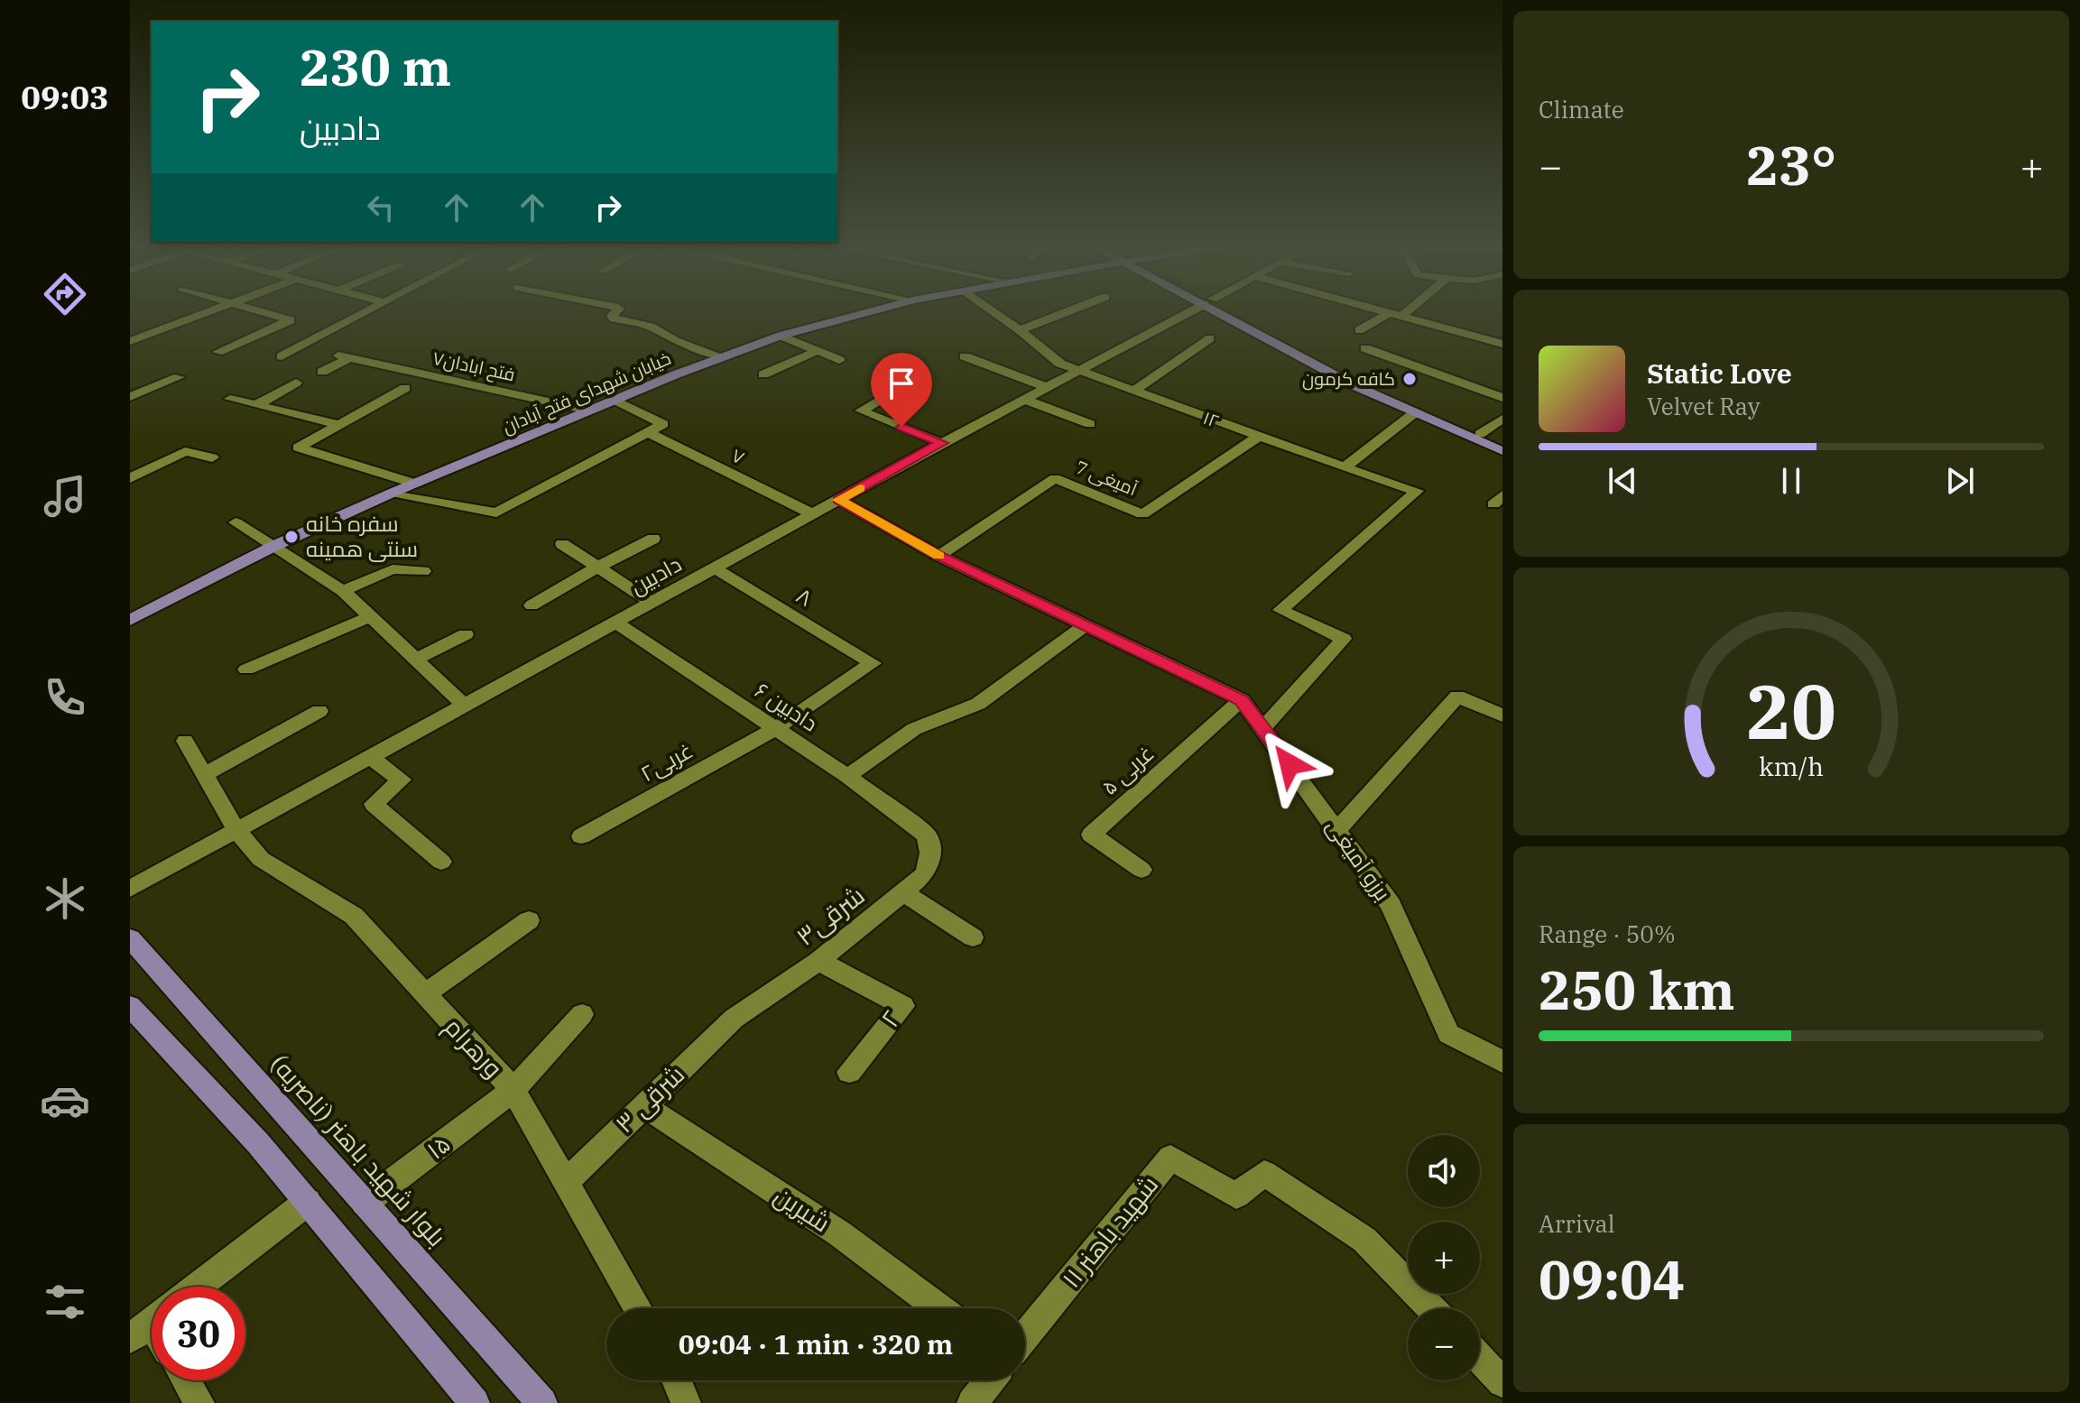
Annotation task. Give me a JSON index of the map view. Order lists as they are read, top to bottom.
{
  "streets": {
    "main road": ["خیابان شهدای فتح آبادان", "بلوار شهید باهنر (ناصریه)"],
    "street": [
      "فتح ابادان۷",
      "۱۲",
      "۷",
      "آمیغی 7",
      "دادبین",
      "۸",
      "دادبین ۶",
      "غربی۲",
      "۵ غربی",
      "برزو آمیغی",
      "شرقی۳",
      "۲",
      "ورهرام",
      "۳ شرقی",
      "۱۵",
      "شیرین",
      "شهید باهنر ۱۱"
    ]
  },
  "crossings": [
    ["فتح ابادان۷", "خیابان شهدای فتح آبادان"],
    ["۱۲", "آمیغی 7"],
    ["۱۲", "دادبین"],
    ["۱۲", "برزو آمیغی"],
    ["۷", "دادبین"],
    ["آمیغی 7", "برزو آمیغی"],
    ["دادبین", "۸"],
    ["دادبین", "دادبین ۶"],
    ["دادبین", "برزو آمیغی"],
    ["دادبین", "ورهرام"],
    ["۸", "غربی۲"],
    ["دادبین ۶", "غربی۲"],
    ["دادبین ۶", "شرقی۳"],
    ["۵ غربی", "برزو آمیغی"],
    ["شرقی۳", "۲"],
    ["شرقی۳", "۳ شرقی"],
    ["ورهرام", "۳ شرقی"],
    ["ورهرام", "۱۵"],
    ["۳ شرقی", "شیرین"],
    ["۱۵", "بلوار شهید باهنر (ناصریه)"]
  ],
  "places": ["کافه کرمون", "سفره خانه سنتی همینه"],
  "page": {
    "tabs": "09:03",
    "tile": [
      "Climate",
      ["Range · 50%", "250 km"],
      ["Arrival", "09:04"]
    ],
    "turn": ["230 m", "دادبین"],
    "heat": ["−", "23°", "+"],
    "song": ["Static Love", "Velvet Ray"],
    "map_buttons": ["+", "−"],
    "limit": "30",
    "trip": "09:04 · 1 min · 320 m",
    "gauge": ["20", "km/h"]
  }
}
